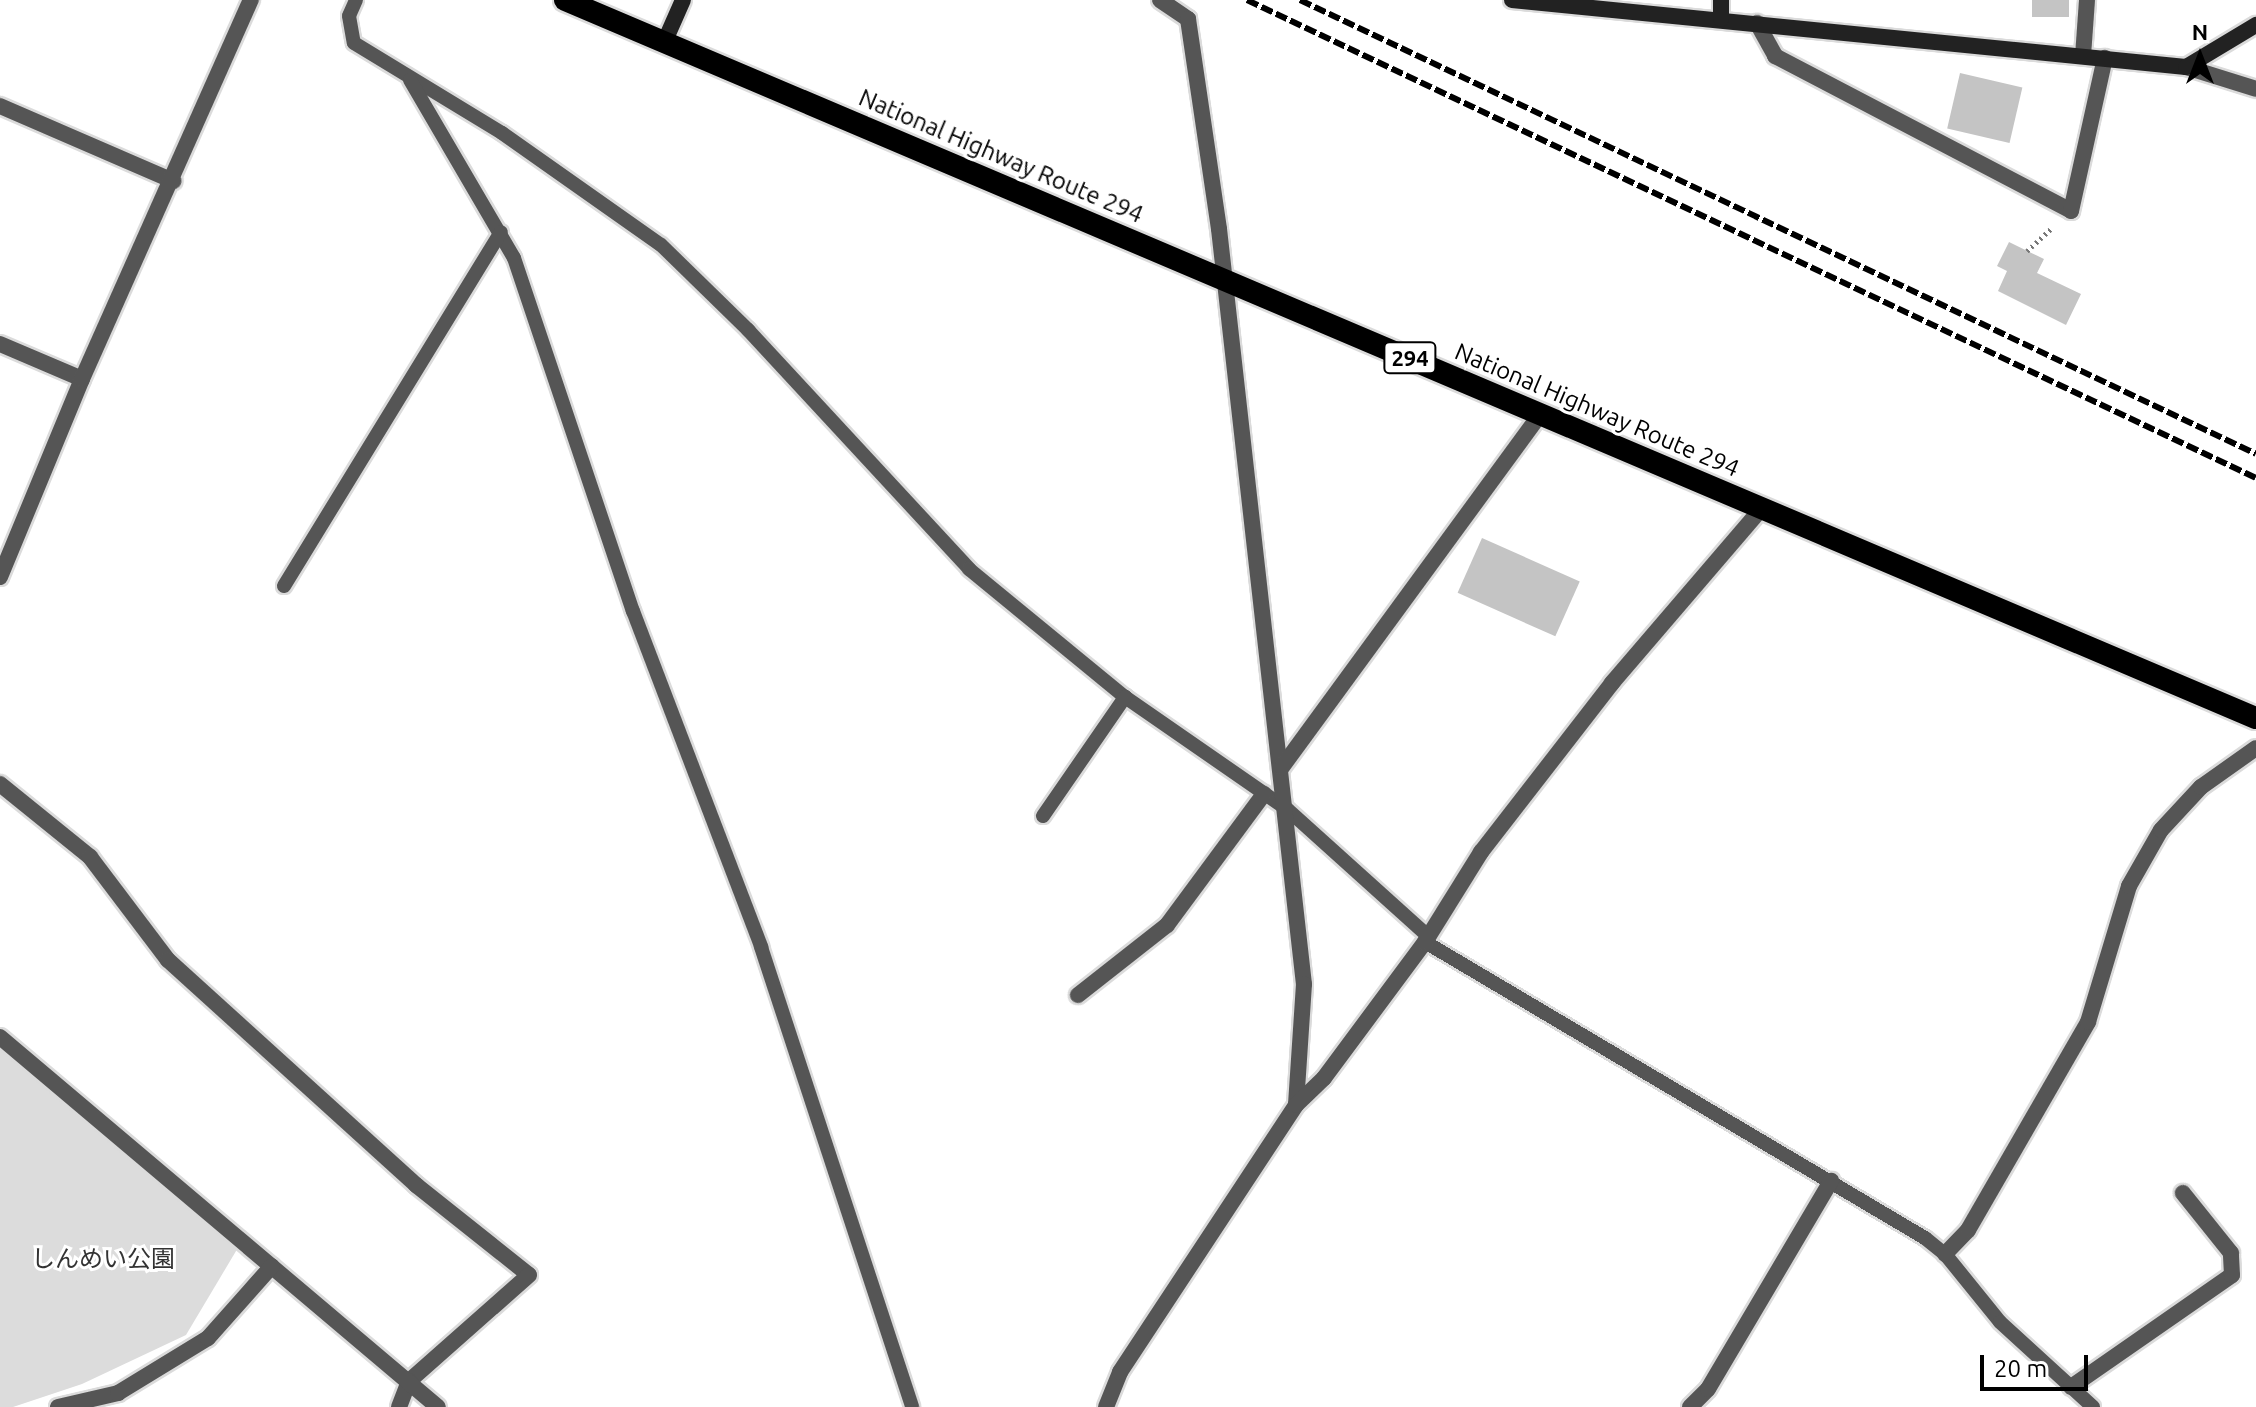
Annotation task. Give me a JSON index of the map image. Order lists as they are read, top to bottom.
{
  "streets": {
    "highway": ["National Highway Route 294", "294"]
  },
  "parks": ["しんめい公園"],
  "scale_bar": "20 m",
  "north": "top"
}
